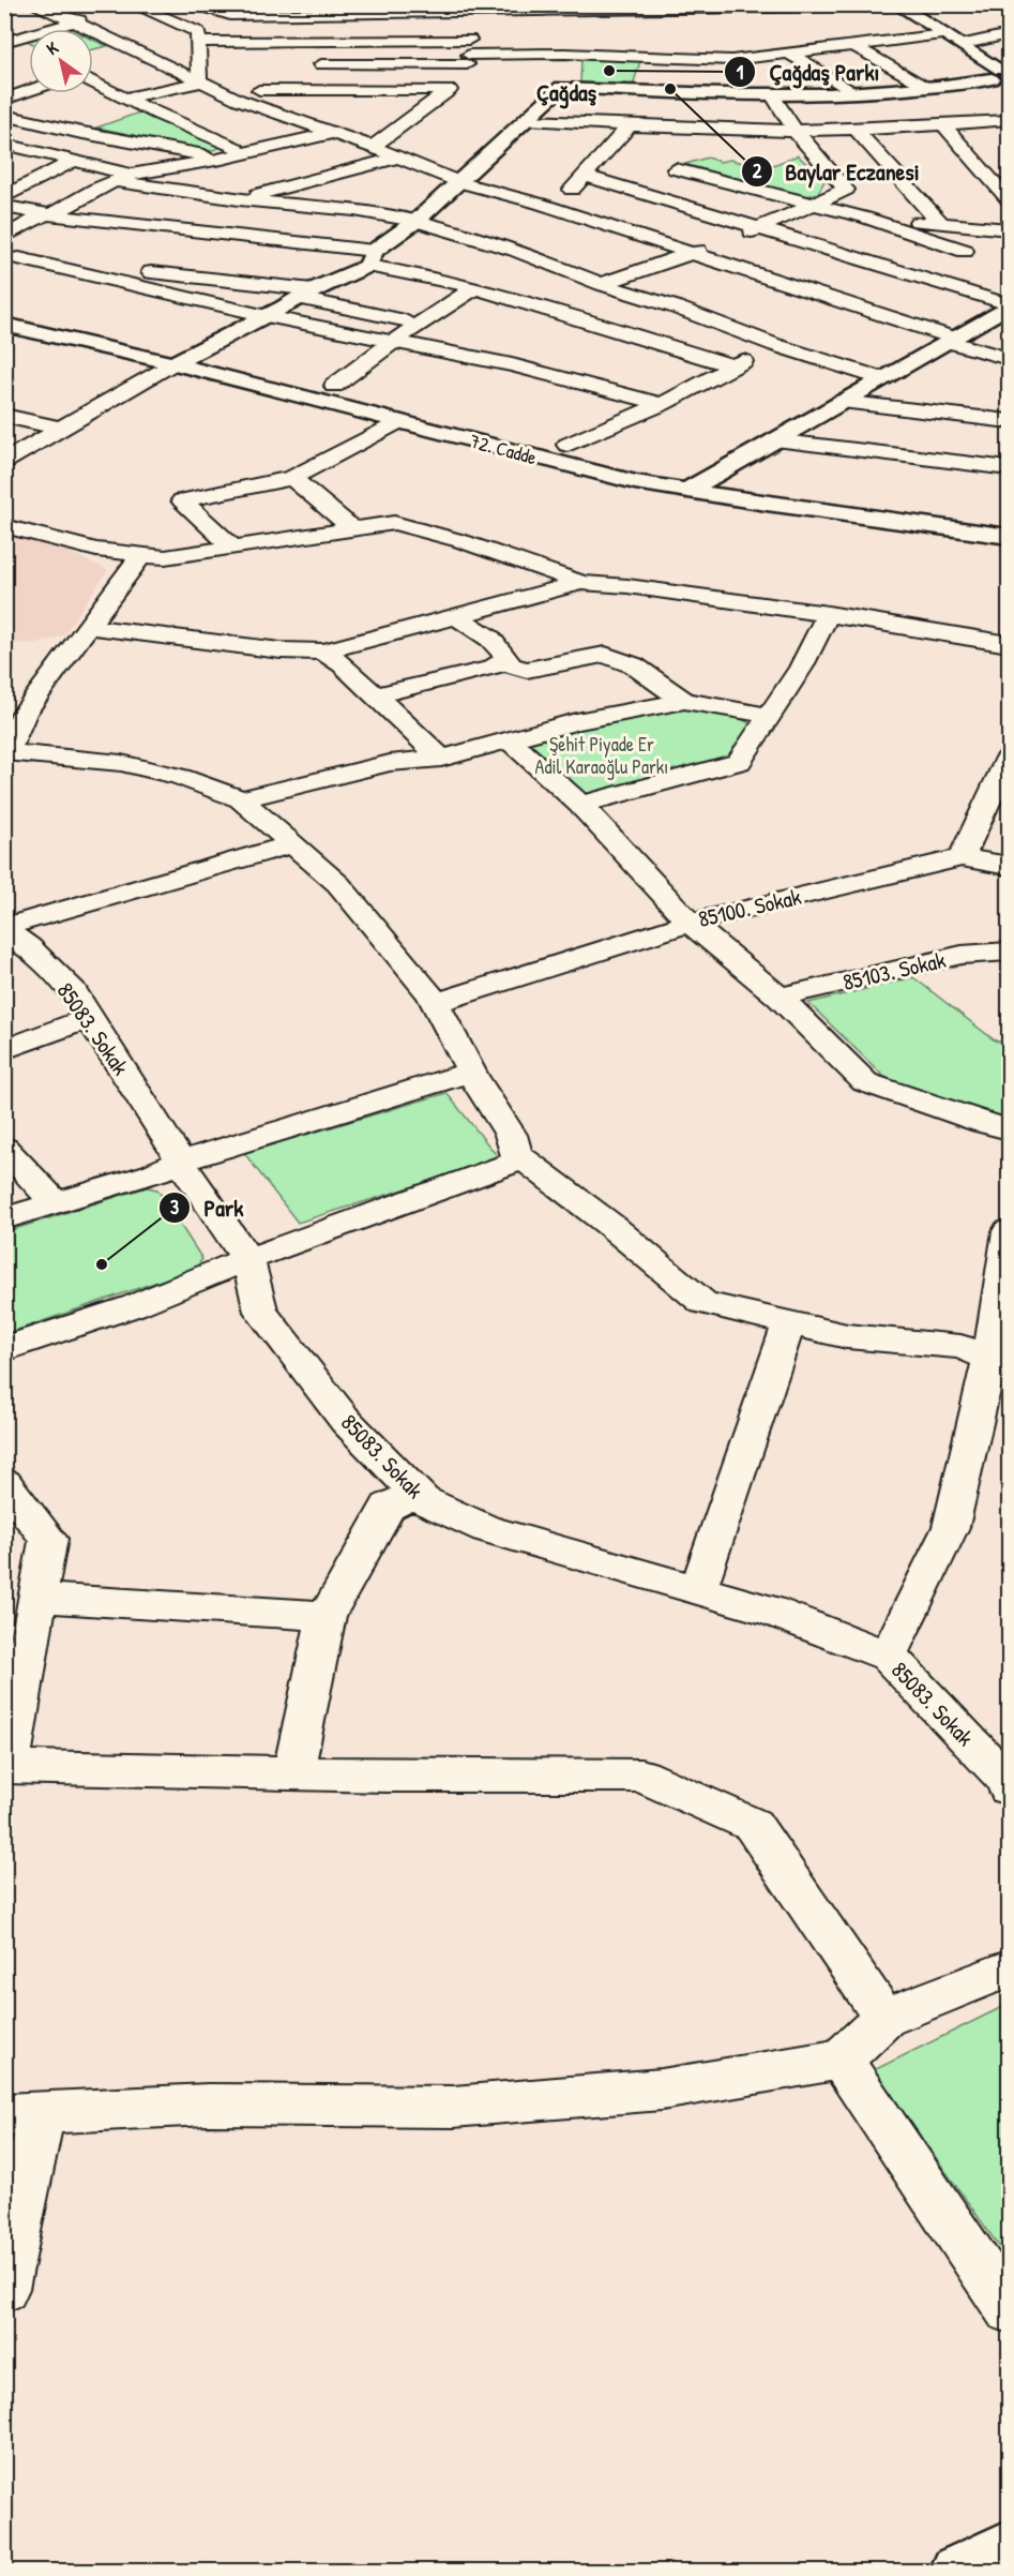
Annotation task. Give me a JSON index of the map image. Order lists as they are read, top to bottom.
{
  "streets": {
    "main road": ["72. Cadde"],
    "street": ["85100. Sokak", "85103. Sokak", "85083. Sokak"]
  },
  "districts": ["Çağdaş"],
  "parks": ["Şehit Piyade Er Adil Karaoğlu Parkı"],
  "places": ["Çağdaş Parkı", "Baylar Eczanesi", "Park"],
  "north": "top left"
}
